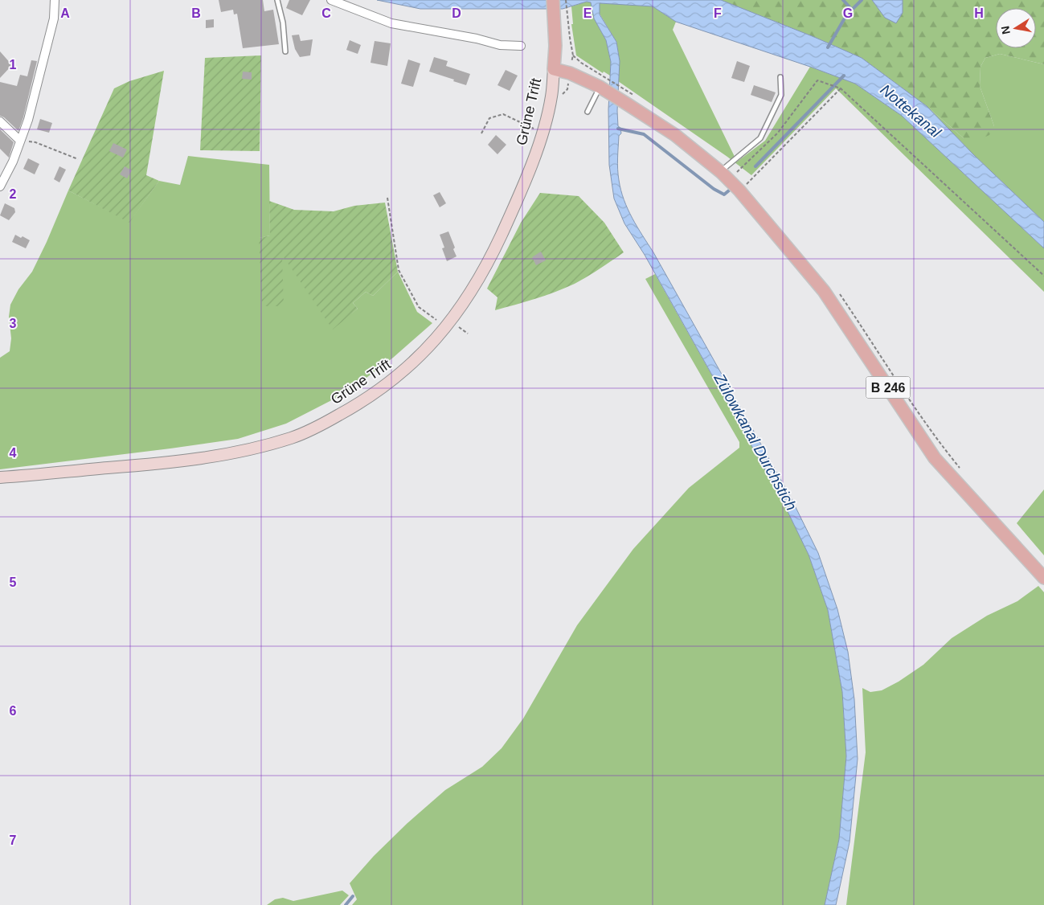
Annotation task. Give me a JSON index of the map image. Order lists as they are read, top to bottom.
{
  "streets": {
    "main road": ["Grüne Trift", "B 246"]
  },
  "crossings": [
    ["Grüne Trift", "B 246"]
  ],
  "water": ["Nottekanal", "Zülowkanal Durchstich"],
  "north": "left",
  "grid": {
    "columns": [
      "A",
      "B",
      "C",
      "D",
      "E",
      "F",
      "G",
      "H"
    ],
    "rows": [
      "1",
      "2",
      "3",
      "4",
      "5",
      "6",
      "7"
    ]
  }
}
